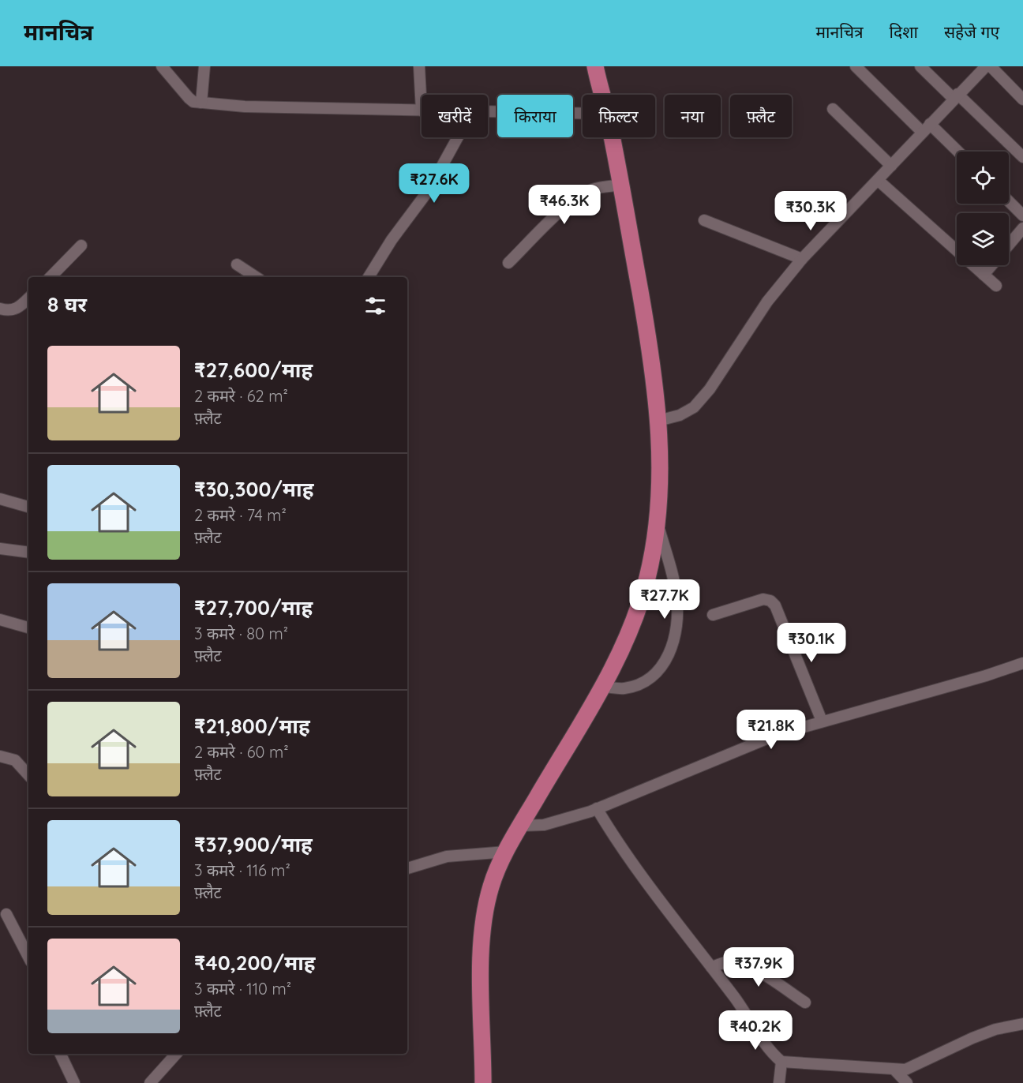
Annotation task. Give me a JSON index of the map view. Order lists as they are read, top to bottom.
{
  "page": {
    "header": "मानचित्र",
    "nav": ["मानचित्र", "दिशा", "सहेजे गए"],
    "chip": [
      "खरीदें",
      "किराया",
      "फ़िल्टर",
      "नया",
      "फ़्लैट"
    ],
    "price": [
      "₹27.6K",
      "₹46.3K",
      "₹30.3K",
      "₹27.7K",
      "₹30.1K",
      "₹21.8K",
      "₹37.9K",
      "₹40.2K"
    ],
    "heading": "8 घर",
    "list": [
      {
        "name": "₹27,600/माह",
        "note": "2 कमरे · 62 m² · फ़्लैट"
      },
      {
        "name": "₹30,300/माह",
        "note": "2 कमरे · 74 m² · फ़्लैट"
      },
      {
        "name": "₹27,700/माह",
        "note": "3 कमरे · 80 m² · फ़्लैट"
      },
      {
        "name": "₹21,800/माह",
        "note": "2 कमरे · 60 m² · फ़्लैट"
      },
      {
        "name": "₹37,900/माह",
        "note": "3 कमरे · 116 m² · फ़्लैट"
      },
      {
        "name": "₹40,200/माह",
        "note": "3 कमरे · 110 m² · फ़्लैट"
      }
    ]
  }
}
